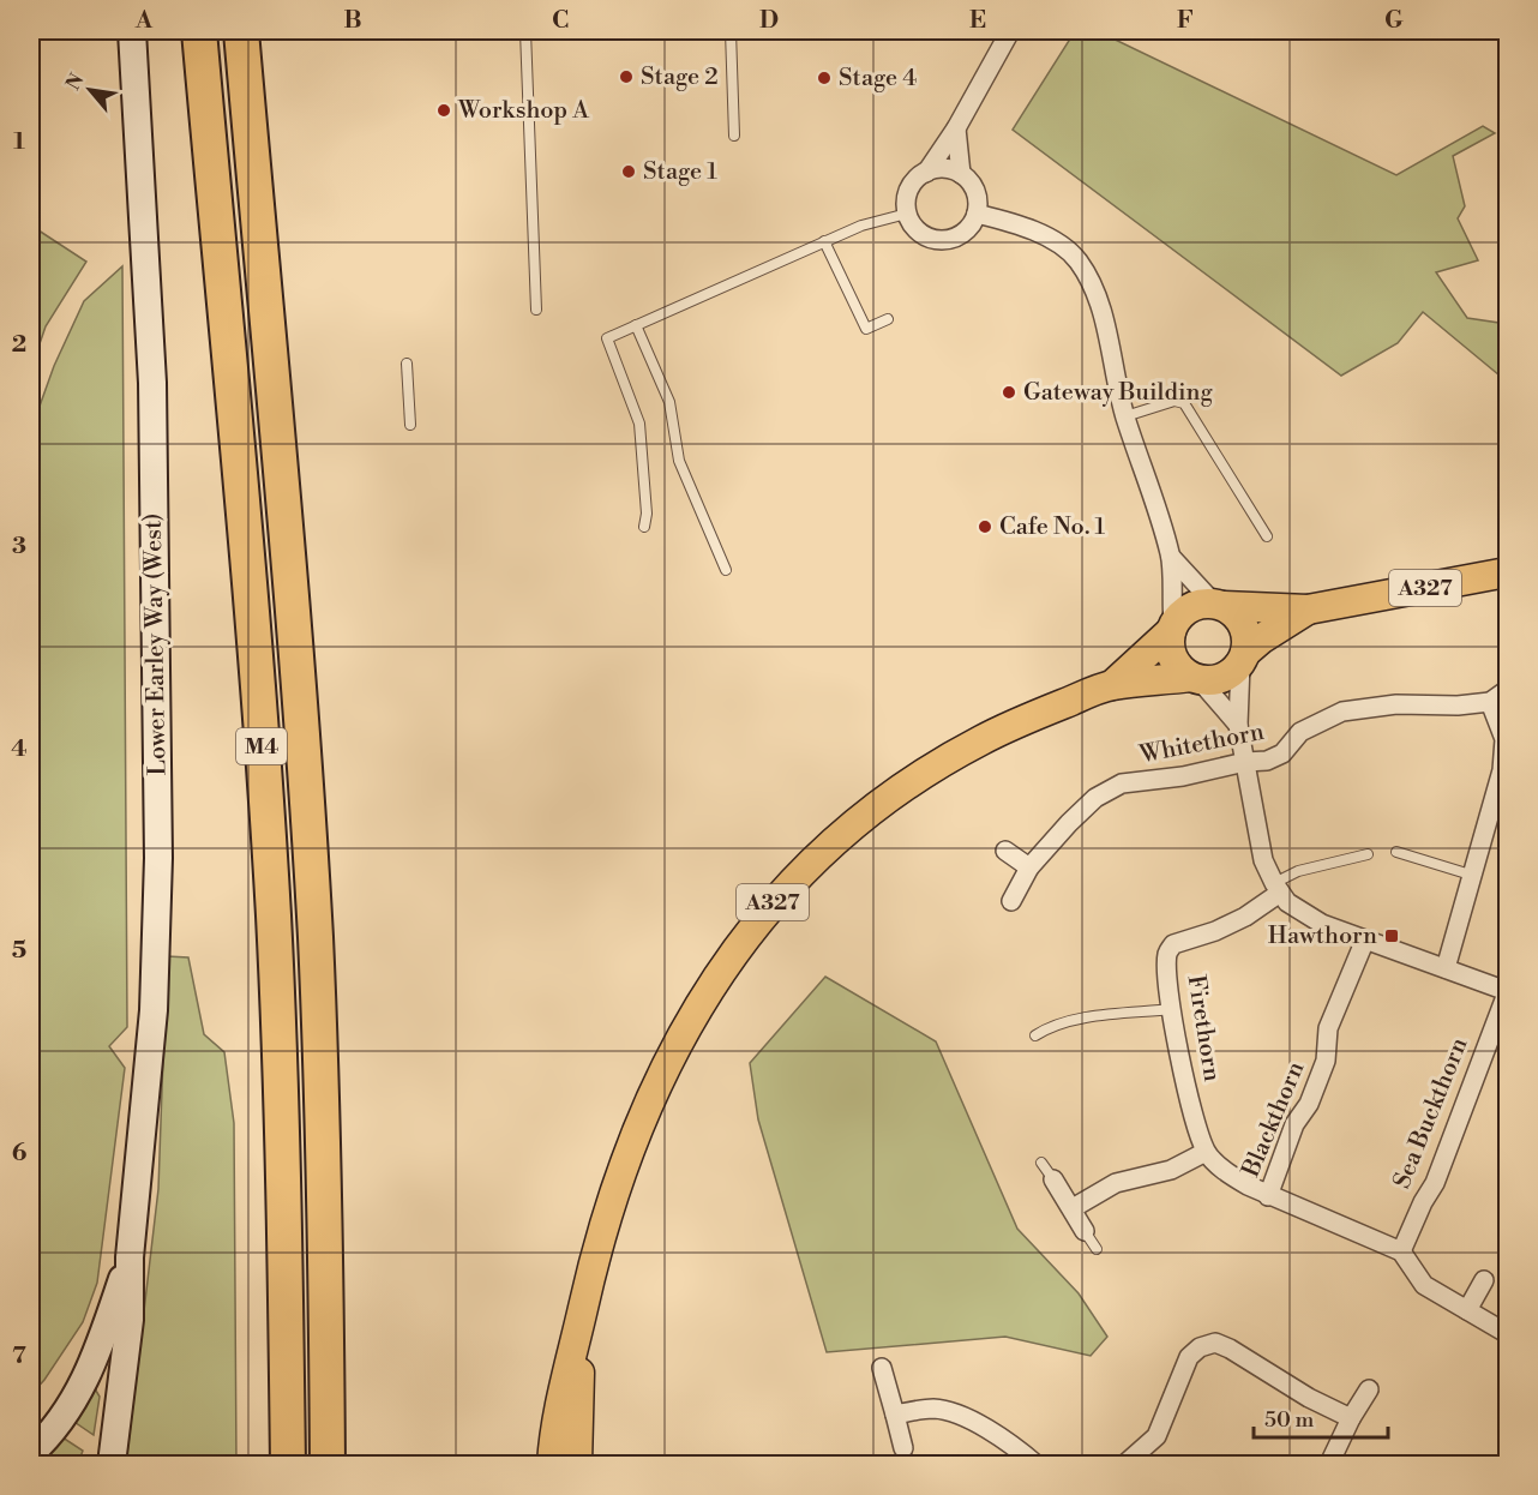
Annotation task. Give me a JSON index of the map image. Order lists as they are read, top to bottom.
{
  "streets": {
    "highway": ["M4"],
    "main road": ["A327", "Lower Earley Way (West)"],
    "street": [
      "Whitethorn",
      "Firethorn",
      "Sea Buckthorn",
      "Blackthorn"
    ]
  },
  "crossings": [
    ["Firethorn", "Sea Buckthorn"],
    ["Firethorn", "Blackthorn"]
  ],
  "places": {
    "other": [
      "Stage 2",
      "Stage 4",
      "Workshop A",
      "Stage 1",
      "Gateway Building",
      "Cafe No. 1"
    ],
    "transit": ["Hawthorn"]
  },
  "scale_bar": "50 m",
  "north": "top left",
  "grid": {
    "columns": [
      "A",
      "B",
      "C",
      "D",
      "E",
      "F",
      "G"
    ],
    "rows": [
      "1",
      "2",
      "3",
      "4",
      "5",
      "6",
      "7"
    ]
  }
}
